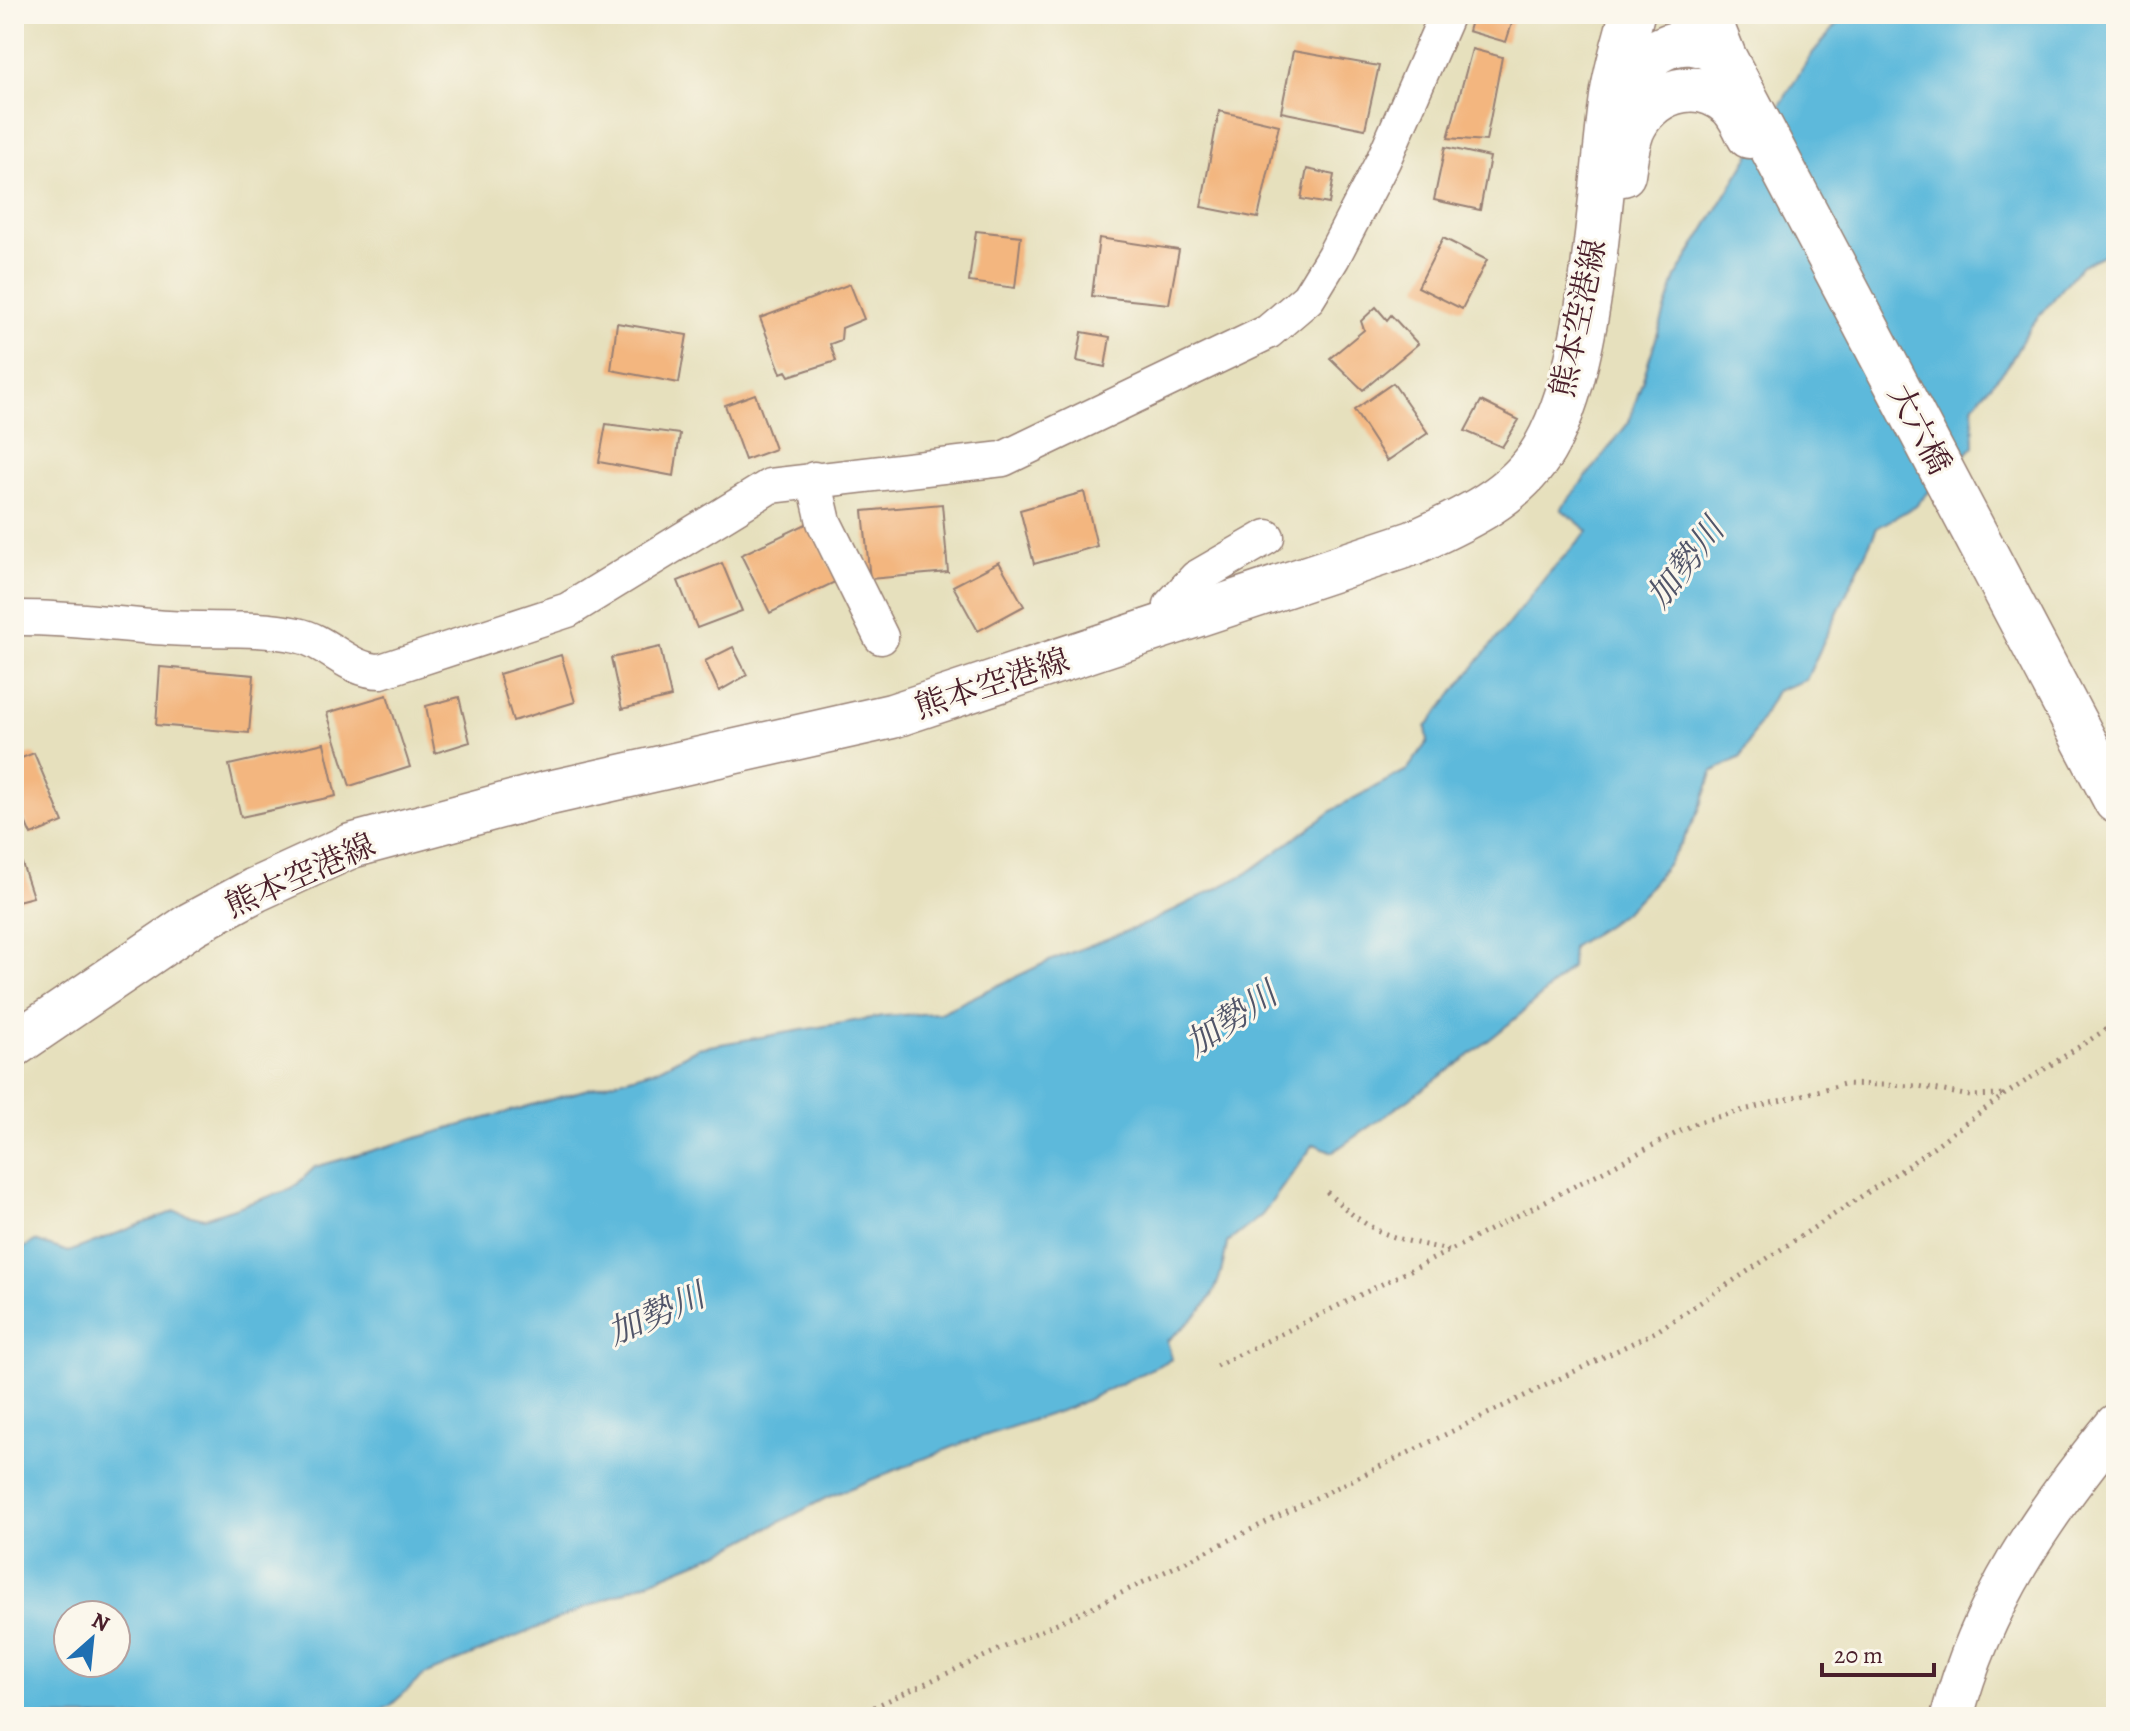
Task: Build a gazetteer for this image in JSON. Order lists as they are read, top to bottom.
{
  "streets": {
    "main road": ["熊本空港線", "大六橋"]
  },
  "water": ["加勢川"],
  "scale_bar": "20 m",
  "north": "top right"
}
